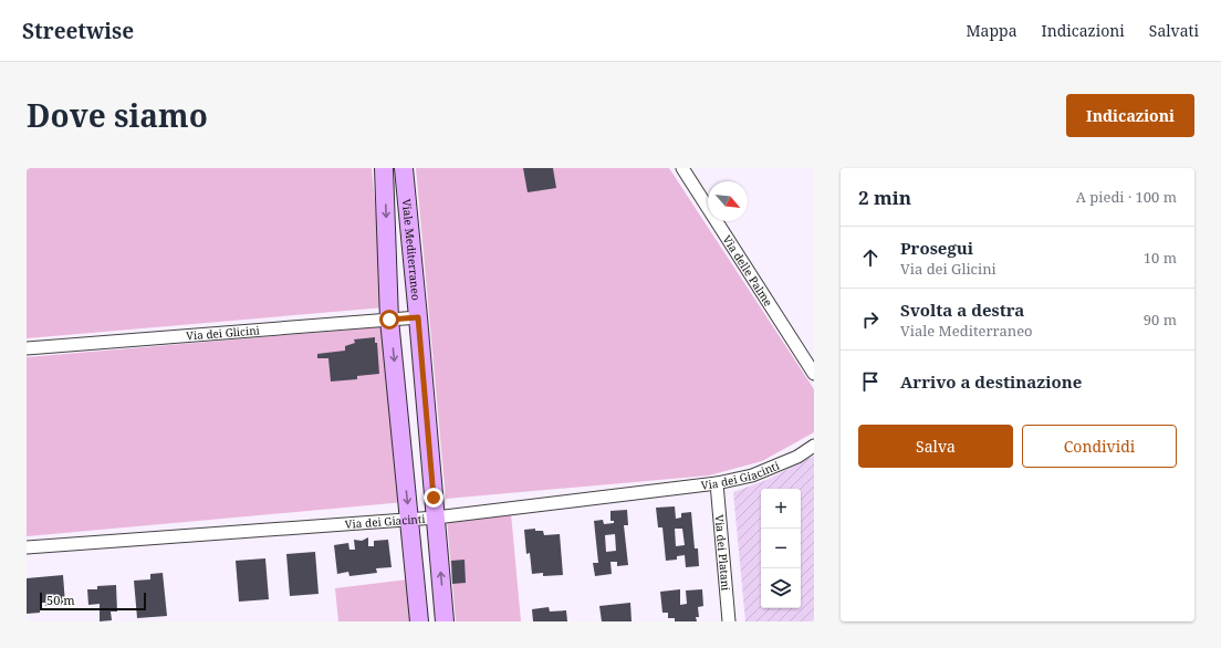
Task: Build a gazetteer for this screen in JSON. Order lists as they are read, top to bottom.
{
  "streets": {
    "street": [
      "Viale Mediterraneo",
      "Via delle Palme",
      "Via dei Glicini",
      "Via dei Giacinti",
      "Via dei Platani"
    ]
  },
  "crossings": [
    ["Viale Mediterraneo", "Via dei Glicini"],
    ["Viale Mediterraneo", "Via dei Giacinti"],
    ["Via dei Giacinti", "Via dei Platani"]
  ],
  "scale_bar": "50 m",
  "north": "bottom right",
  "page": {
    "header": "Streetwise",
    "nav": ["Mappa", "Indicazioni", "Salvati"],
    "title": "Dove siamo",
    "buttons": [
      "Indicazioni",
      ["Salva", "Condividi"]
    ],
    "heading": ["2 min", "A piedi · 100 m"],
    "list": [
      ["Prosegui", "Via dei Glicini", "10 m"],
      ["Svolta a destra", "Viale Mediterraneo", "90 m"],
      "Arrivo a destinazione"
    ],
    "map_buttons": ["+", "−"],
    "scale": "50 m"
  }
}
